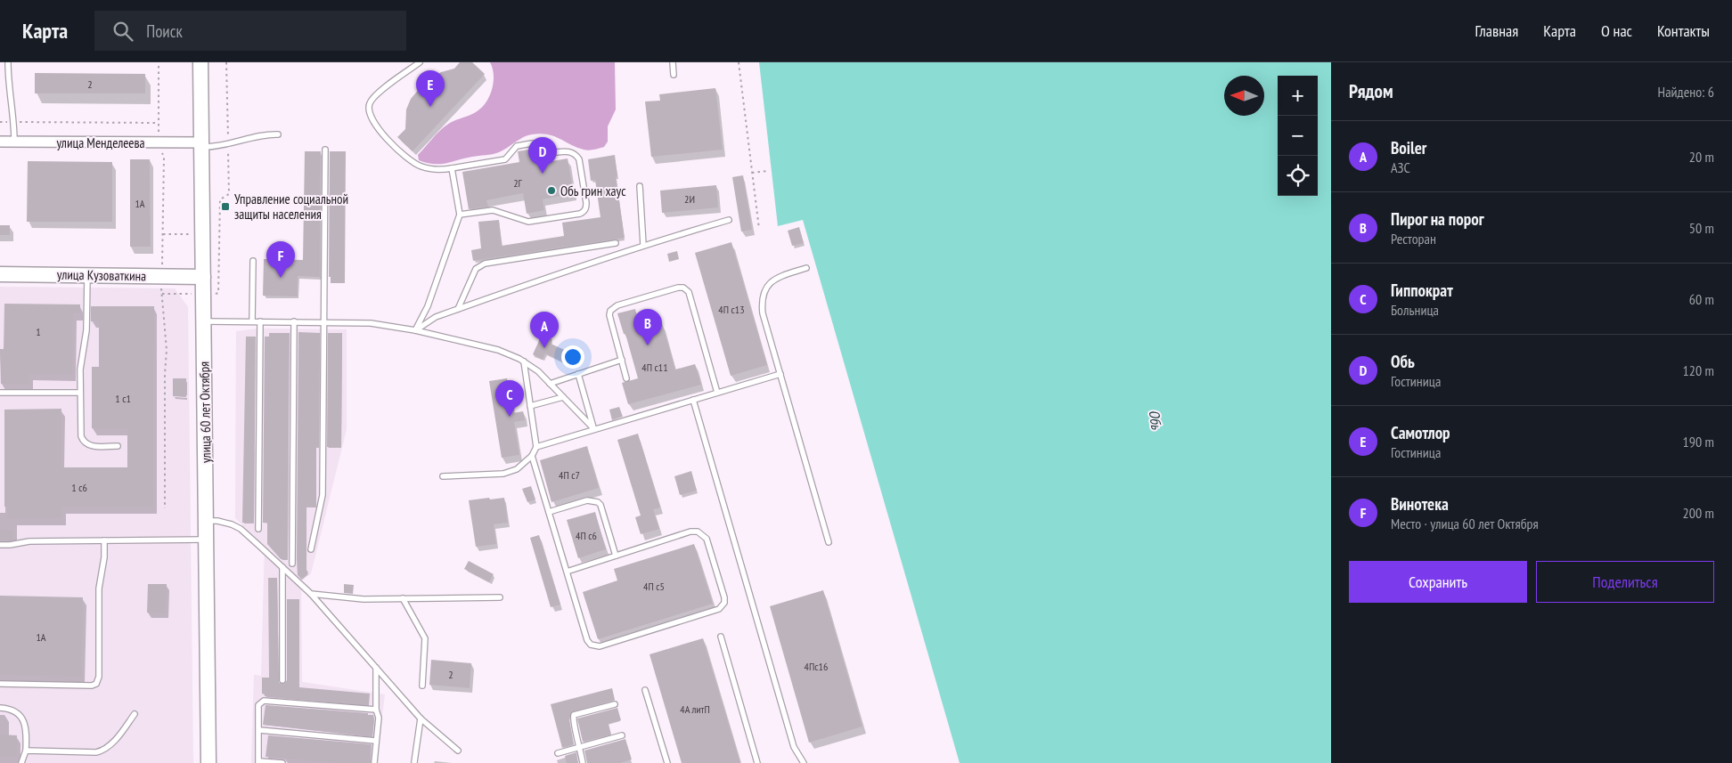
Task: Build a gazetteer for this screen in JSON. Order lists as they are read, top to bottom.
{
  "streets": {
    "main road": ["улица Кузоваткина", "улица 60 лет Октября"],
    "street": ["улица Менделеева"]
  },
  "crossings": [
    ["улица Менделеева", "улица 60 лет Октября"],
    ["улица Кузоваткина", "улица 60 лет Октября"]
  ],
  "water": ["Обь"],
  "places": {
    "other": ["Обь грин хаус"],
    "transit": ["Управление социальной защиты населения"]
  },
  "house_numbers": [
    "2",
    "2Г",
    "2И",
    "1А",
    "4П с13",
    "1",
    "4П с11",
    "1 с1",
    "4П с7",
    "1 с6",
    "4П с6",
    "4П с5",
    "1А",
    "4Пс16",
    "2",
    "4А литП"
  ],
  "north": "left",
  "page": {
    "header": "Карта",
    "search": "Поиск",
    "nav": [
      "Главная",
      "Карта",
      "О нас",
      "Контакты"
    ],
    "heading": ["Рядом", "Найдено: 6"],
    "pins": [
      "E",
      "D",
      "F",
      "B",
      "A",
      "C"
    ],
    "map_buttons": ["+", "−"],
    "list": [
      {
        "mark": "A",
        "name": "Boiler",
        "note": "АЗС",
        "value": "20 m"
      },
      {
        "mark": "B",
        "name": "Пирог на порог",
        "note": "Ресторан",
        "value": "50 m"
      },
      {
        "mark": "C",
        "name": "Гиппократ",
        "note": "Больница",
        "value": "60 m"
      },
      {
        "mark": "D",
        "name": "Обь",
        "note": "Гостиница",
        "value": "120 m"
      },
      {
        "mark": "E",
        "name": "Самотлор",
        "note": "Гостиница",
        "value": "190 m"
      },
      {
        "mark": "F",
        "name": "Винотека",
        "note": "Место · улица 60 лет Октября",
        "value": "200 m"
      }
    ],
    "buttons": ["Сохранить", "Поделиться"]
  }
}
